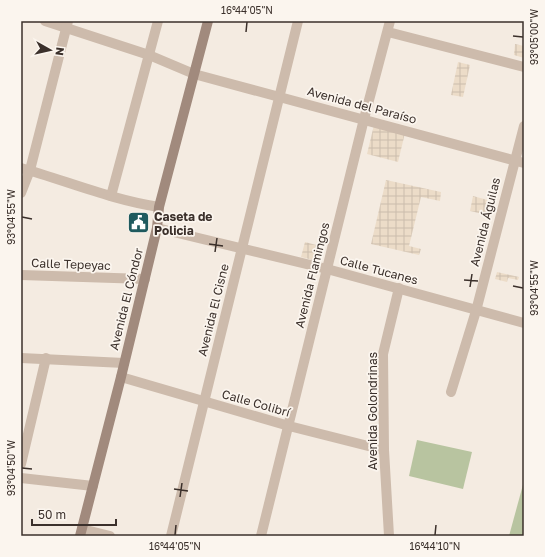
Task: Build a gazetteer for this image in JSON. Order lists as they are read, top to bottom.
{
  "streets": {
    "street": [
      "Avenida del Paraíso",
      "Avenida Águilas",
      "Calle Tepeyac",
      "Calle Tucanes",
      "Avenida Flamingos",
      "Avenida El Cóndor",
      "Avenida El Cisne",
      "Calle Colibrí",
      "Avenida Golondrinas"
    ]
  },
  "crossings": [
    ["Avenida del Paraíso", "Avenida Águilas"],
    ["Avenida del Paraíso", "Avenida Flamingos"],
    ["Avenida del Paraíso", "Avenida El Cóndor"],
    ["Avenida del Paraíso", "Avenida El Cisne"],
    ["Avenida Águilas", "Calle Tucanes"],
    ["Calle Tepeyac", "Avenida El Cóndor"],
    ["Calle Tucanes", "Avenida Flamingos"],
    ["Calle Tucanes", "Avenida El Cóndor"],
    ["Calle Tucanes", "Avenida El Cisne"],
    ["Calle Tucanes", "Avenida Golondrinas"],
    ["Avenida Flamingos", "Calle Colibrí"],
    ["Avenida El Cóndor", "Calle Colibrí"],
    ["Avenida El Cisne", "Calle Colibrí"],
    ["Calle Colibrí", "Avenida Golondrinas"]
  ],
  "places": {
    "public building": ["Caseta de Policia"]
  },
  "scale_bar": "50 m",
  "north": "right",
  "coordinates": [
    "16°44'05\"N",
    "93°05'00\"W",
    "93°04'55\"W",
    "93°04'50\"W",
    "16°44'10\"N"
  ]
}
